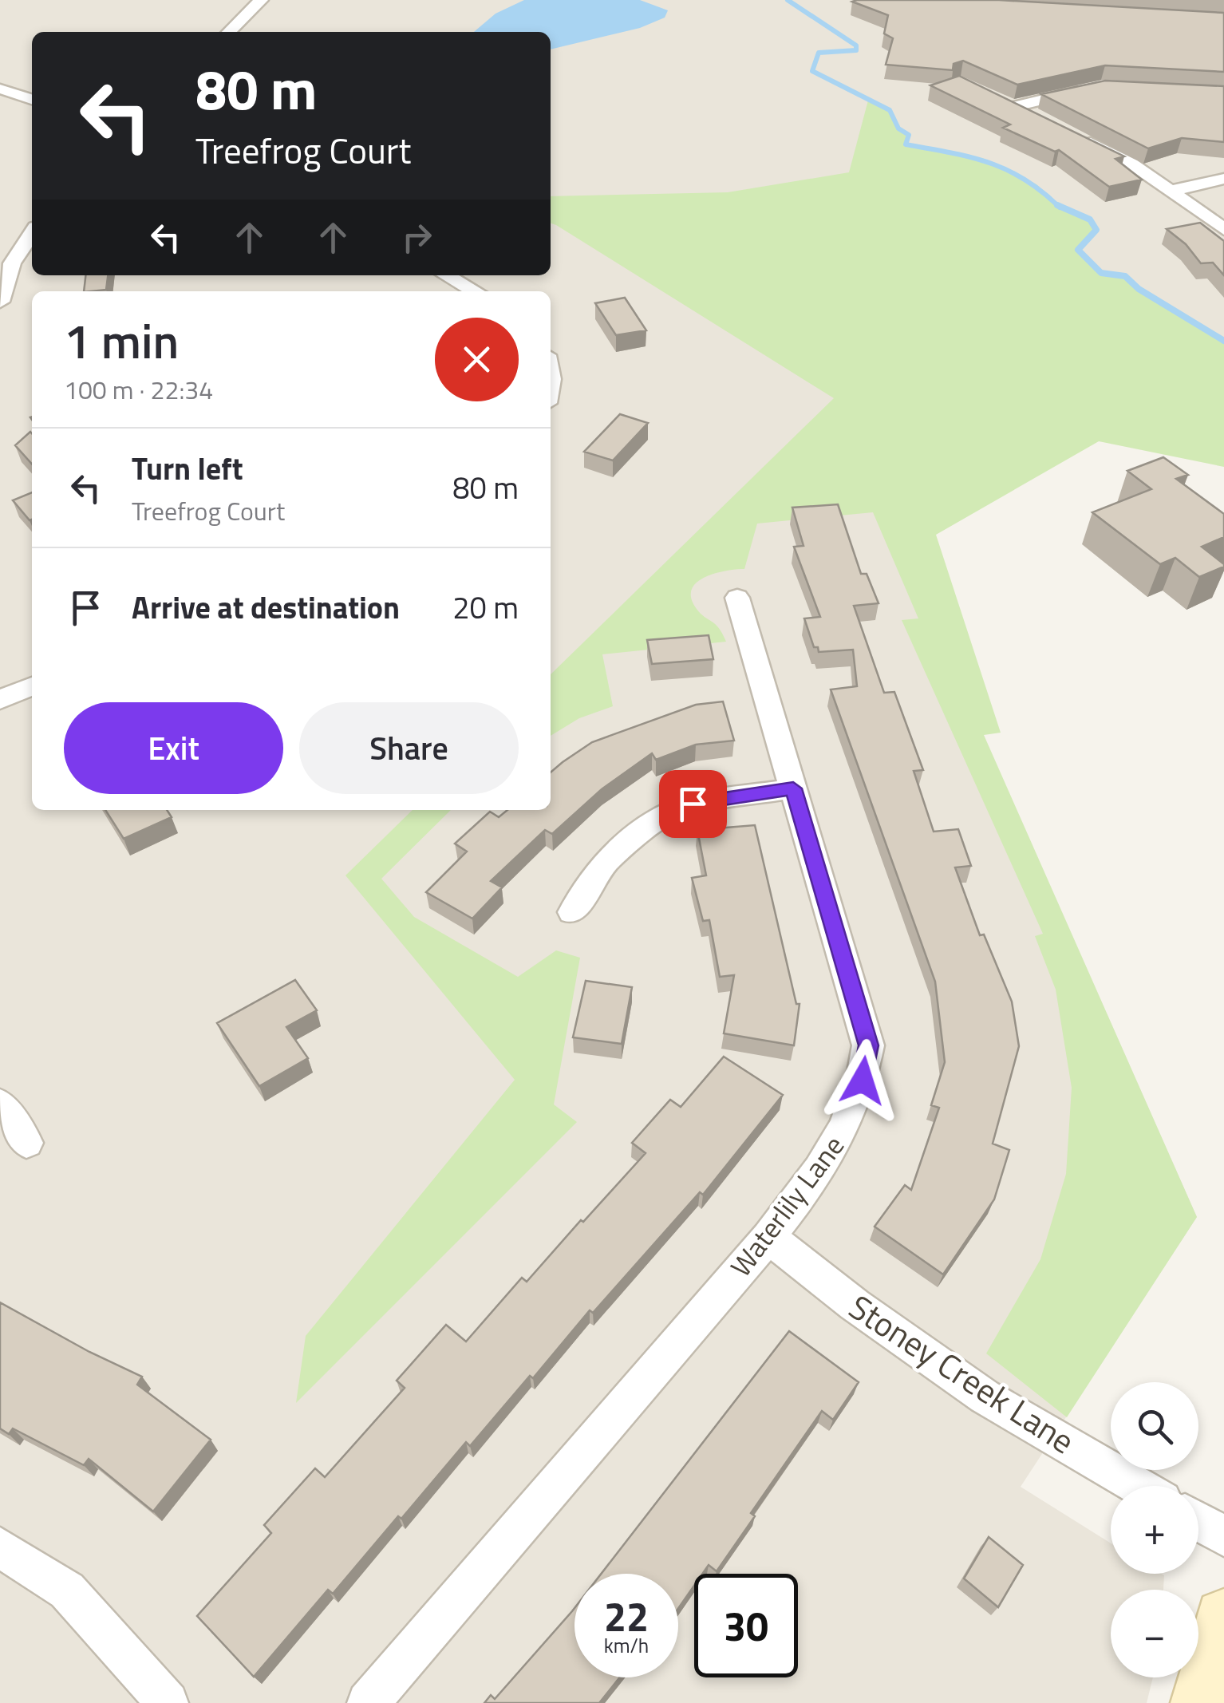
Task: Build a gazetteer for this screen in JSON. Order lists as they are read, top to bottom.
{
  "streets": {
    "street": ["Waterlily Lane", "Stoney Creek Lane"]
  },
  "crossings": [
    ["Waterlily Lane", "Stoney Creek Lane"]
  ],
  "page": {
    "turn": ["80 m", "Treefrog Court"],
    "heading": ["1 min", "100 m · 22:34"],
    "list": [
      {
        "name": "Turn left",
        "note": "Treefrog Court",
        "value": "80 m"
      },
      {
        "name": "Arrive at destination",
        "value": "20 m"
      }
    ],
    "buttons": ["Exit", "Share"],
    "map_buttons": ["+", "−"],
    "speed": "22 km/h",
    "limit": "30"
  }
}
